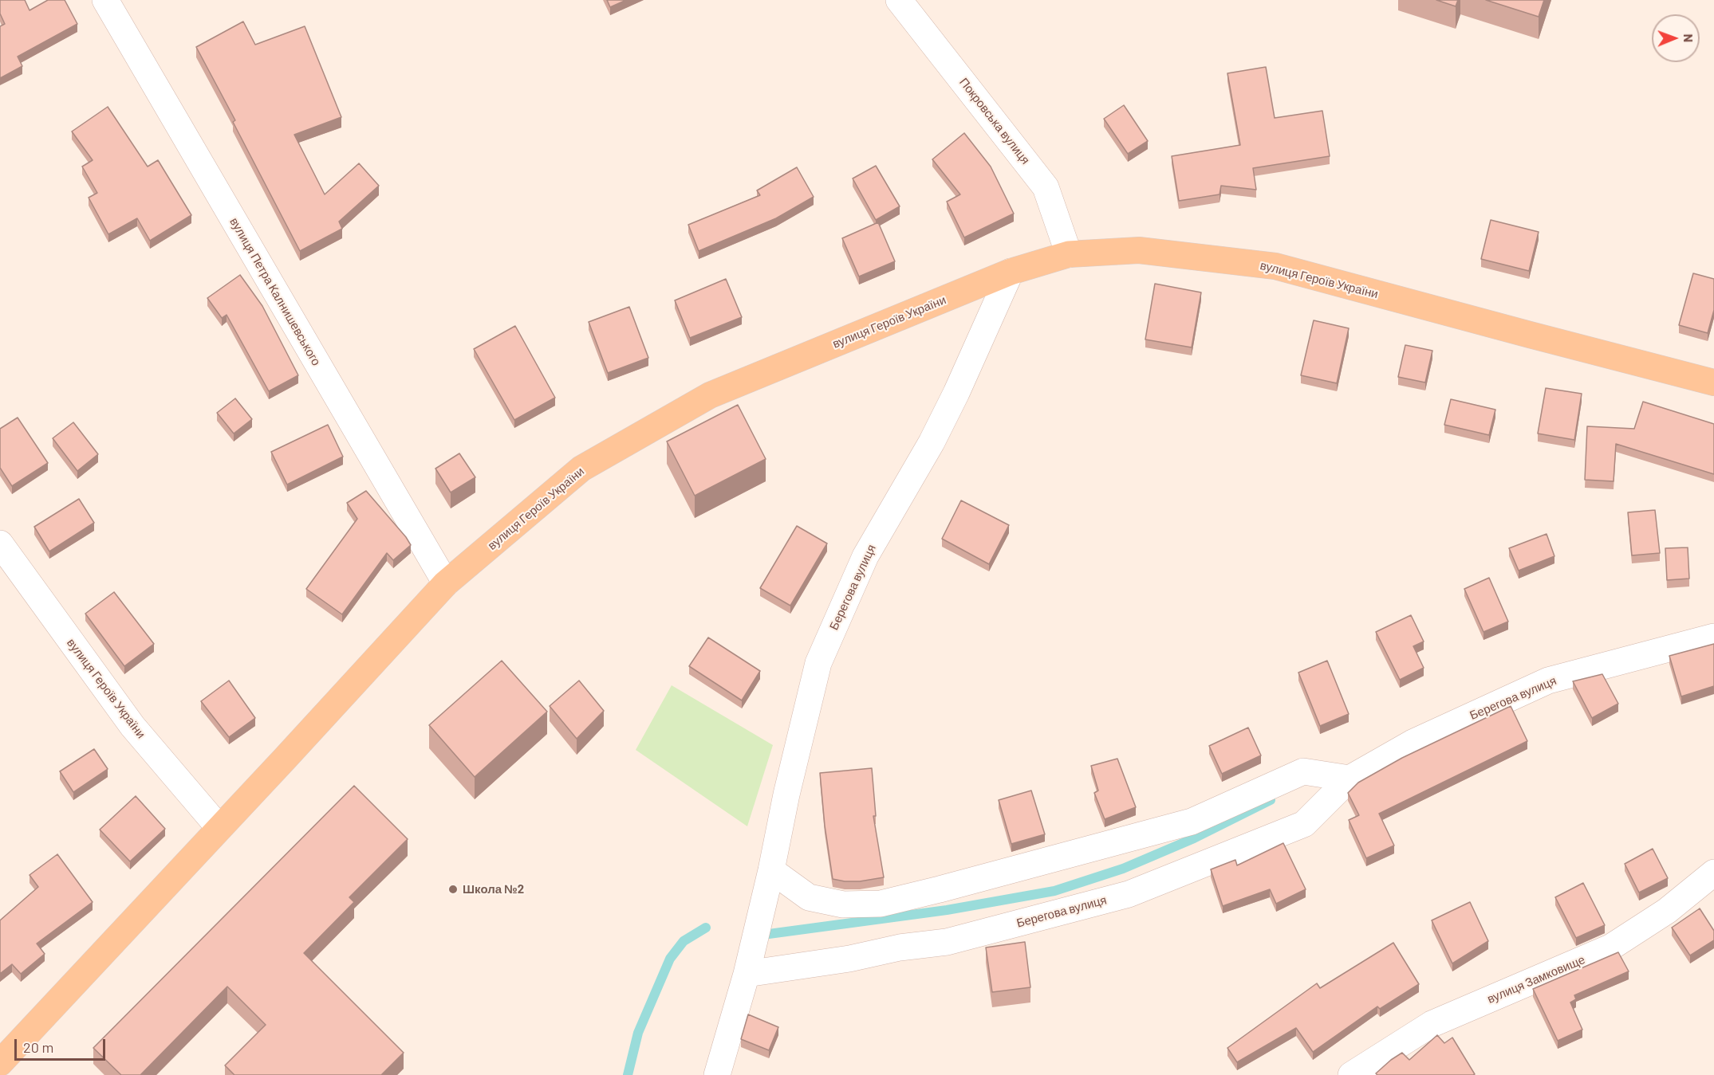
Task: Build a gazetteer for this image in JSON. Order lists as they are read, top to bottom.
{
  "streets": {
    "main road": ["вулиця Героїв України"],
    "street": [
      "Покровська вулиця",
      "вулиця Петра Калнишевського",
      "Берегова вулиця",
      "вулиця Замковище"
    ]
  },
  "crossings": [
    ["Покровська вулиця", "вулиця Героїв України"],
    ["вулиця Героїв України", "вулиця Петра Калнишевського"],
    ["вулиця Героїв України", "Берегова вулиця"]
  ],
  "places": ["Школа №2"],
  "scale_bar": "20 m",
  "north": "right"
}
